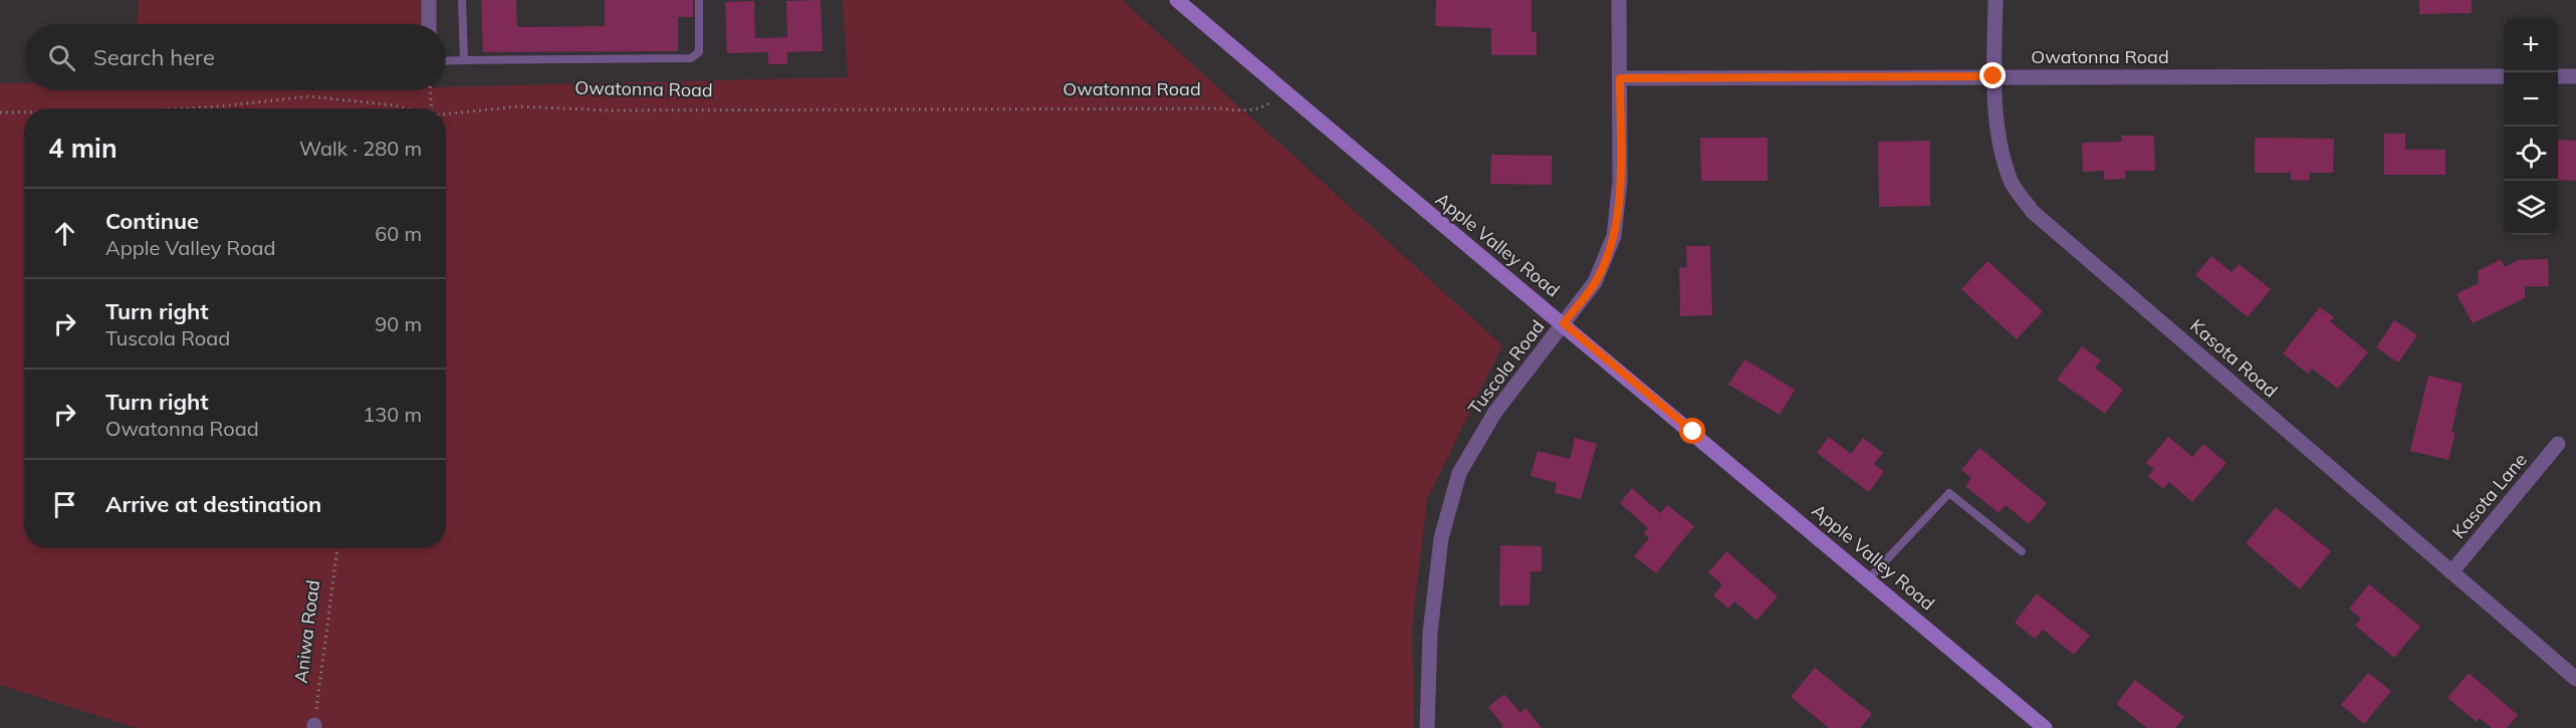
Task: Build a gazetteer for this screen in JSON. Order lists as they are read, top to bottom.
{
  "streets": {
    "main road": ["Apple Valley Road"],
    "street": [
      "Owatonna Road",
      "Kasota Road",
      "Tuscola Road",
      "Kasota Lane"
    ],
    "path": ["Aniwa Road"]
  },
  "crossings": [
    ["Owatonna Road", "Apple Valley Road"],
    ["Owatonna Road", "Kasota Road"],
    ["Owatonna Road", "Tuscola Road"],
    ["Apple Valley Road", "Tuscola Road"],
    ["Kasota Road", "Kasota Lane"]
  ],
  "page": {
    "map_buttons": ["+", "−"],
    "search": "Search here",
    "heading": ["4 min", "Walk · 280 m"],
    "list": [
      ["Continue", "Apple Valley Road", "60 m"],
      ["Turn right", "Tuscola Road", "90 m"],
      ["Turn right", "Owatonna Road", "130 m"],
      "Arrive at destination"
    ]
  }
}
